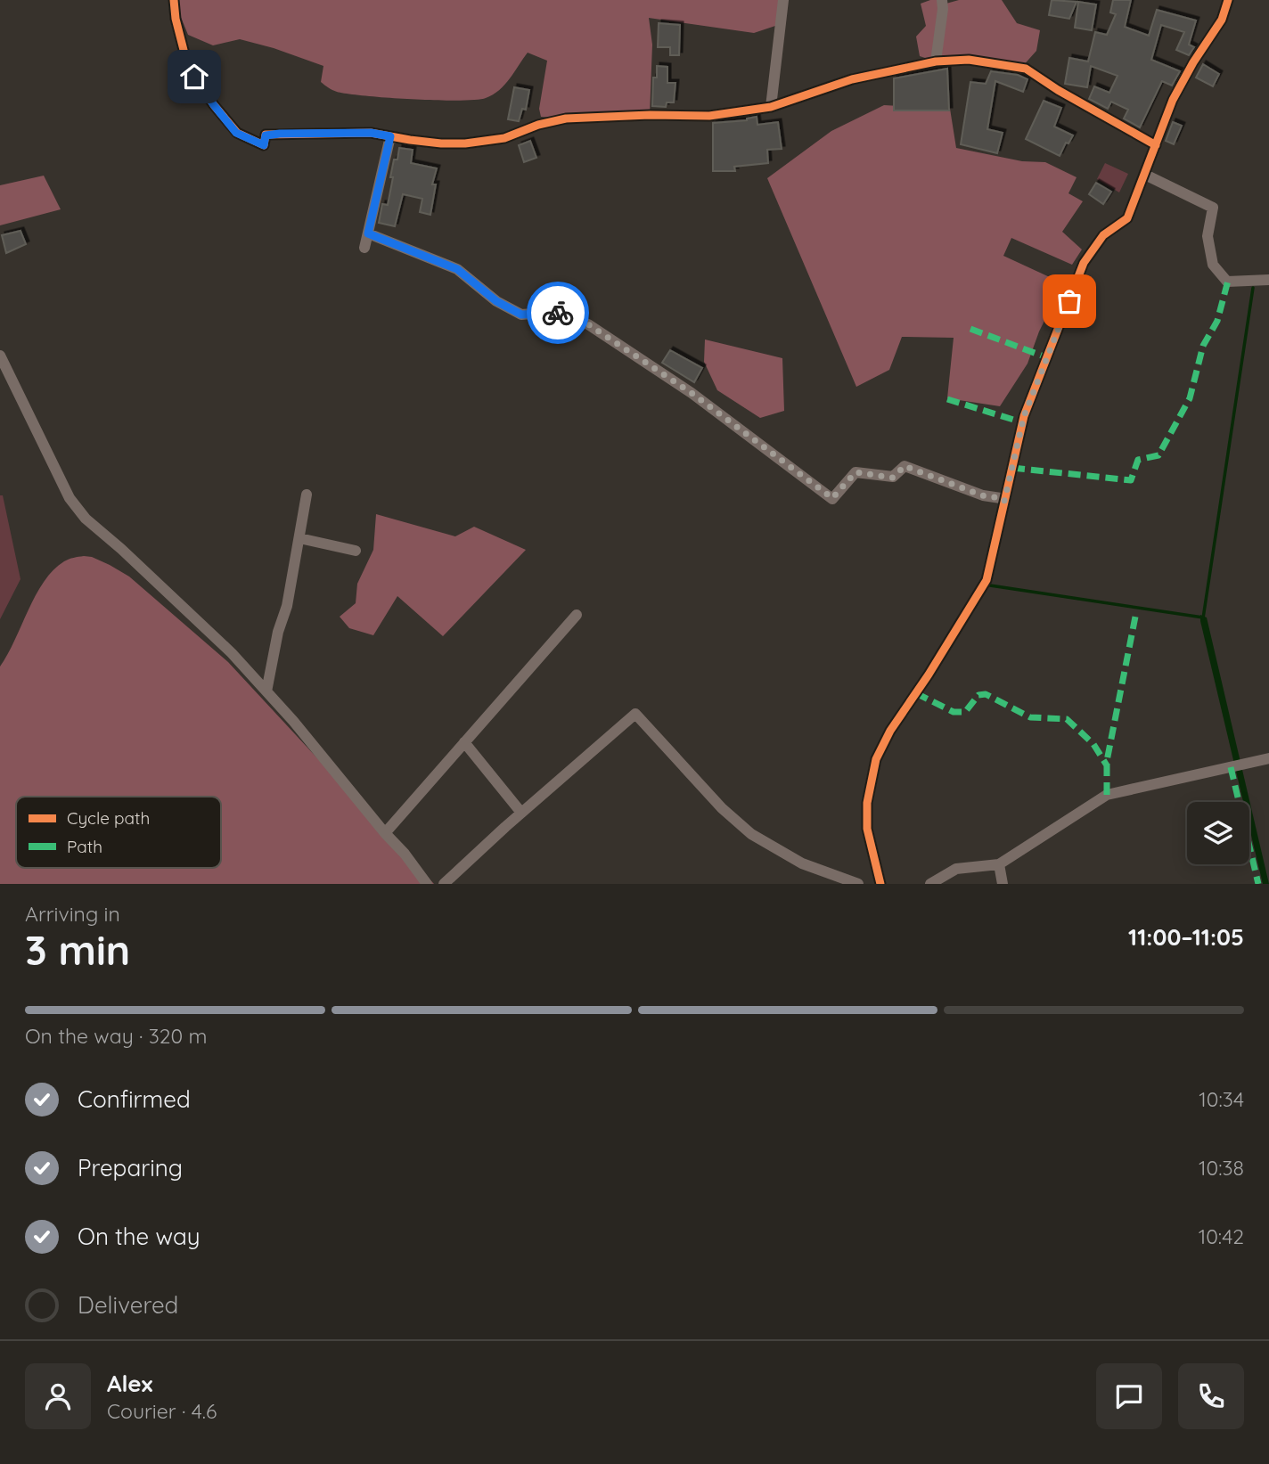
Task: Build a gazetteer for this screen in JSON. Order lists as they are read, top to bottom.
{
  "legend": ["Cycle path", "Path"],
  "page": {
    "heading": ["3 min", "Arriving in", "11:00–11:05"],
    "panel": ["Alex", "Courier · 4.6"],
    "bar": "On the way · 320 m",
    "list": [
      ["Confirmed", "10:34"],
      ["Preparing", "10:38"],
      ["On the way", "10:42"],
      "Delivered"
    ]
  }
}
